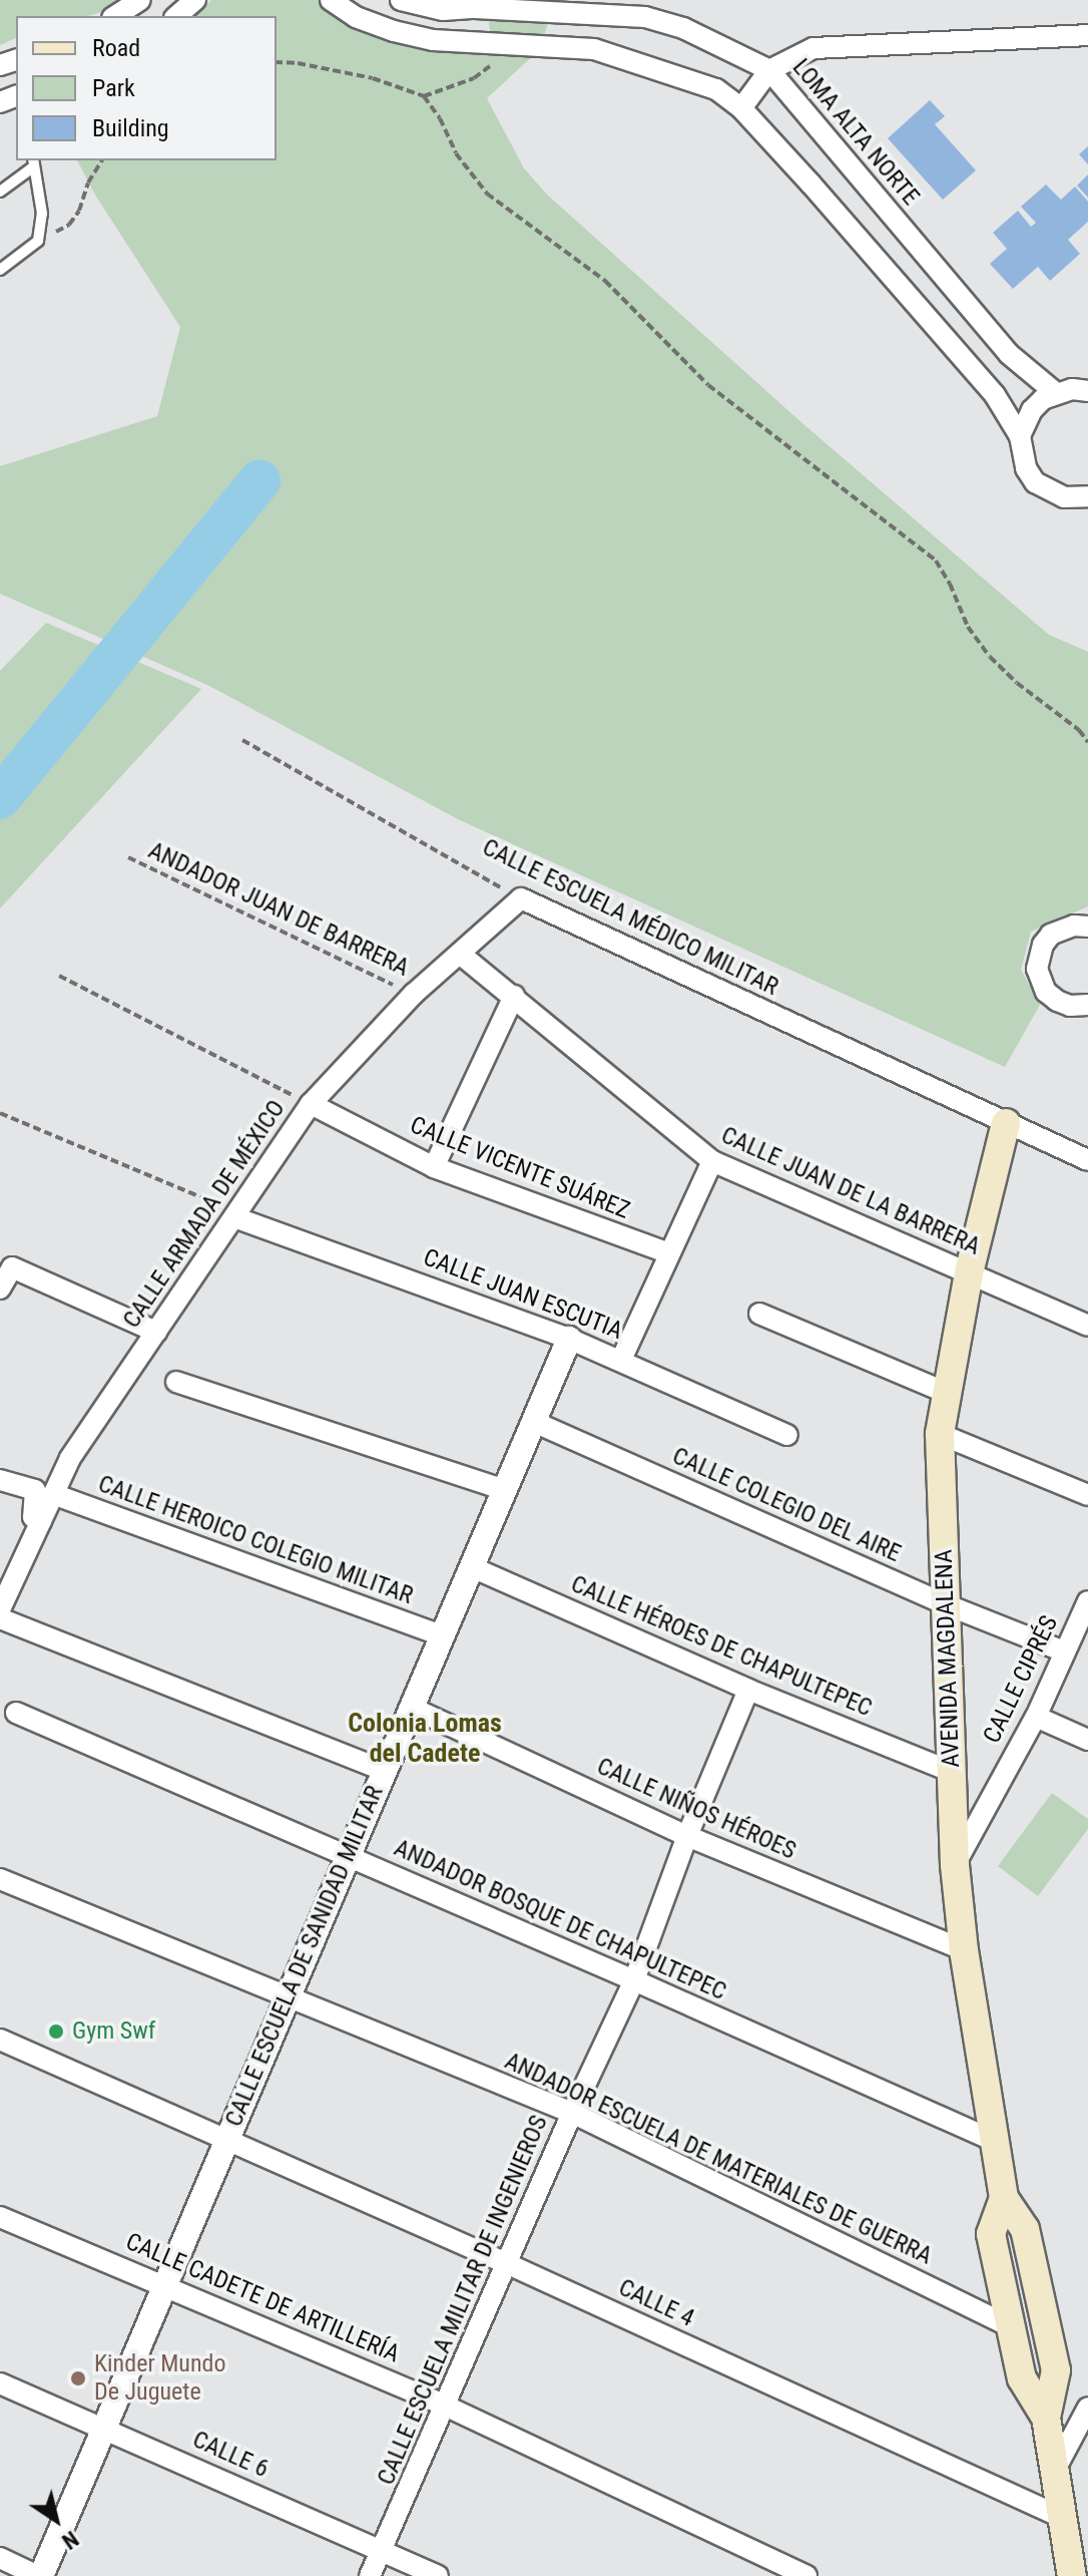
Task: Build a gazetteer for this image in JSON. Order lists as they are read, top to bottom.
{
  "streets": {
    "main road": ["AVENIDA MAGDALENA"],
    "street": [
      "LOMA ALTA NORTE",
      "CALLE ESCUELA MÉDICO MILITAR",
      "CALLE VICENTE SUÁREZ",
      "CALLE JUAN DE LA BARRERA",
      "CALLE ARMADA DE MÉXICO",
      "CALLE JUAN ESCUTIA",
      "CALLE COLEGIO DEL AIRE",
      "CALLE HEROICO COLEGIO MILITAR",
      "CALLE HÉROES DE CHAPULTEPEC",
      "CALLE CIPRÉS",
      "CALLE NIÑOS HÉROES",
      "ANDADOR BOSQUE DE CHAPULTEPEC",
      "CALLE ESCUELA DE SANIDAD MILITAR",
      "ANDADOR ESCUELA DE MATERIALES DE GUERRA",
      "CALLE CADETE DE ARTILLERÍA",
      "CALLE ESCUELA MILITAR DE INGENIEROS",
      "CALLE 4",
      "CALLE 6"
    ],
    "path": ["ANDADOR JUAN DE BARRERA"]
  },
  "crossings": [
    ["ANDADOR JUAN DE BARRERA", "CALLE ARMADA DE MÉXICO"],
    ["CALLE ESCUELA MÉDICO MILITAR", "CALLE ARMADA DE MÉXICO"],
    ["CALLE ESCUELA MÉDICO MILITAR", "AVENIDA MAGDALENA"],
    ["CALLE VICENTE SUÁREZ", "CALLE ARMADA DE MÉXICO"],
    ["CALLE JUAN DE LA BARRERA", "CALLE ARMADA DE MÉXICO"],
    ["CALLE JUAN DE LA BARRERA", "AVENIDA MAGDALENA"],
    ["CALLE ARMADA DE MÉXICO", "CALLE JUAN ESCUTIA"],
    ["CALLE ARMADA DE MÉXICO", "CALLE HEROICO COLEGIO MILITAR"],
    ["CALLE JUAN ESCUTIA", "CALLE ESCUELA DE SANIDAD MILITAR"],
    ["CALLE COLEGIO DEL AIRE", "AVENIDA MAGDALENA"],
    ["CALLE COLEGIO DEL AIRE", "CALLE CIPRÉS"],
    ["CALLE COLEGIO DEL AIRE", "CALLE ESCUELA DE SANIDAD MILITAR"],
    ["CALLE HEROICO COLEGIO MILITAR", "CALLE ESCUELA DE SANIDAD MILITAR"],
    ["CALLE HÉROES DE CHAPULTEPEC", "AVENIDA MAGDALENA"],
    ["CALLE HÉROES DE CHAPULTEPEC", "CALLE ESCUELA DE SANIDAD MILITAR"],
    ["CALLE HÉROES DE CHAPULTEPEC", "CALLE ESCUELA MILITAR DE INGENIEROS"],
    ["AVENIDA MAGDALENA", "CALLE CIPRÉS"],
    ["AVENIDA MAGDALENA", "CALLE NIÑOS HÉROES"],
    ["AVENIDA MAGDALENA", "ANDADOR BOSQUE DE CHAPULTEPEC"],
    ["AVENIDA MAGDALENA", "ANDADOR ESCUELA DE MATERIALES DE GUERRA"],
    ["AVENIDA MAGDALENA", "CALLE 4"],
    ["CALLE NIÑOS HÉROES", "CALLE ESCUELA DE SANIDAD MILITAR"],
    ["CALLE NIÑOS HÉROES", "CALLE ESCUELA MILITAR DE INGENIEROS"],
    ["ANDADOR BOSQUE DE CHAPULTEPEC", "CALLE ESCUELA DE SANIDAD MILITAR"],
    ["ANDADOR BOSQUE DE CHAPULTEPEC", "CALLE ESCUELA MILITAR DE INGENIEROS"],
    ["CALLE ESCUELA DE SANIDAD MILITAR", "ANDADOR ESCUELA DE MATERIALES DE GUERRA"],
    ["CALLE ESCUELA DE SANIDAD MILITAR", "CALLE CADETE DE ARTILLERÍA"],
    ["CALLE ESCUELA DE SANIDAD MILITAR", "CALLE 4"],
    ["CALLE ESCUELA DE SANIDAD MILITAR", "CALLE 6"],
    ["ANDADOR ESCUELA DE MATERIALES DE GUERRA", "CALLE ESCUELA MILITAR DE INGENIEROS"],
    ["CALLE CADETE DE ARTILLERÍA", "CALLE ESCUELA MILITAR DE INGENIEROS"],
    ["CALLE ESCUELA MILITAR DE INGENIEROS", "CALLE 4"],
    ["CALLE ESCUELA MILITAR DE INGENIEROS", "CALLE 6"]
  ],
  "districts": ["Colonia Lomas del Cadete"],
  "places": ["Gym Swf", "Kinder Mundo De Juguete"],
  "legend": ["Road", "Park", "Building"],
  "north": "bottom right"
}
